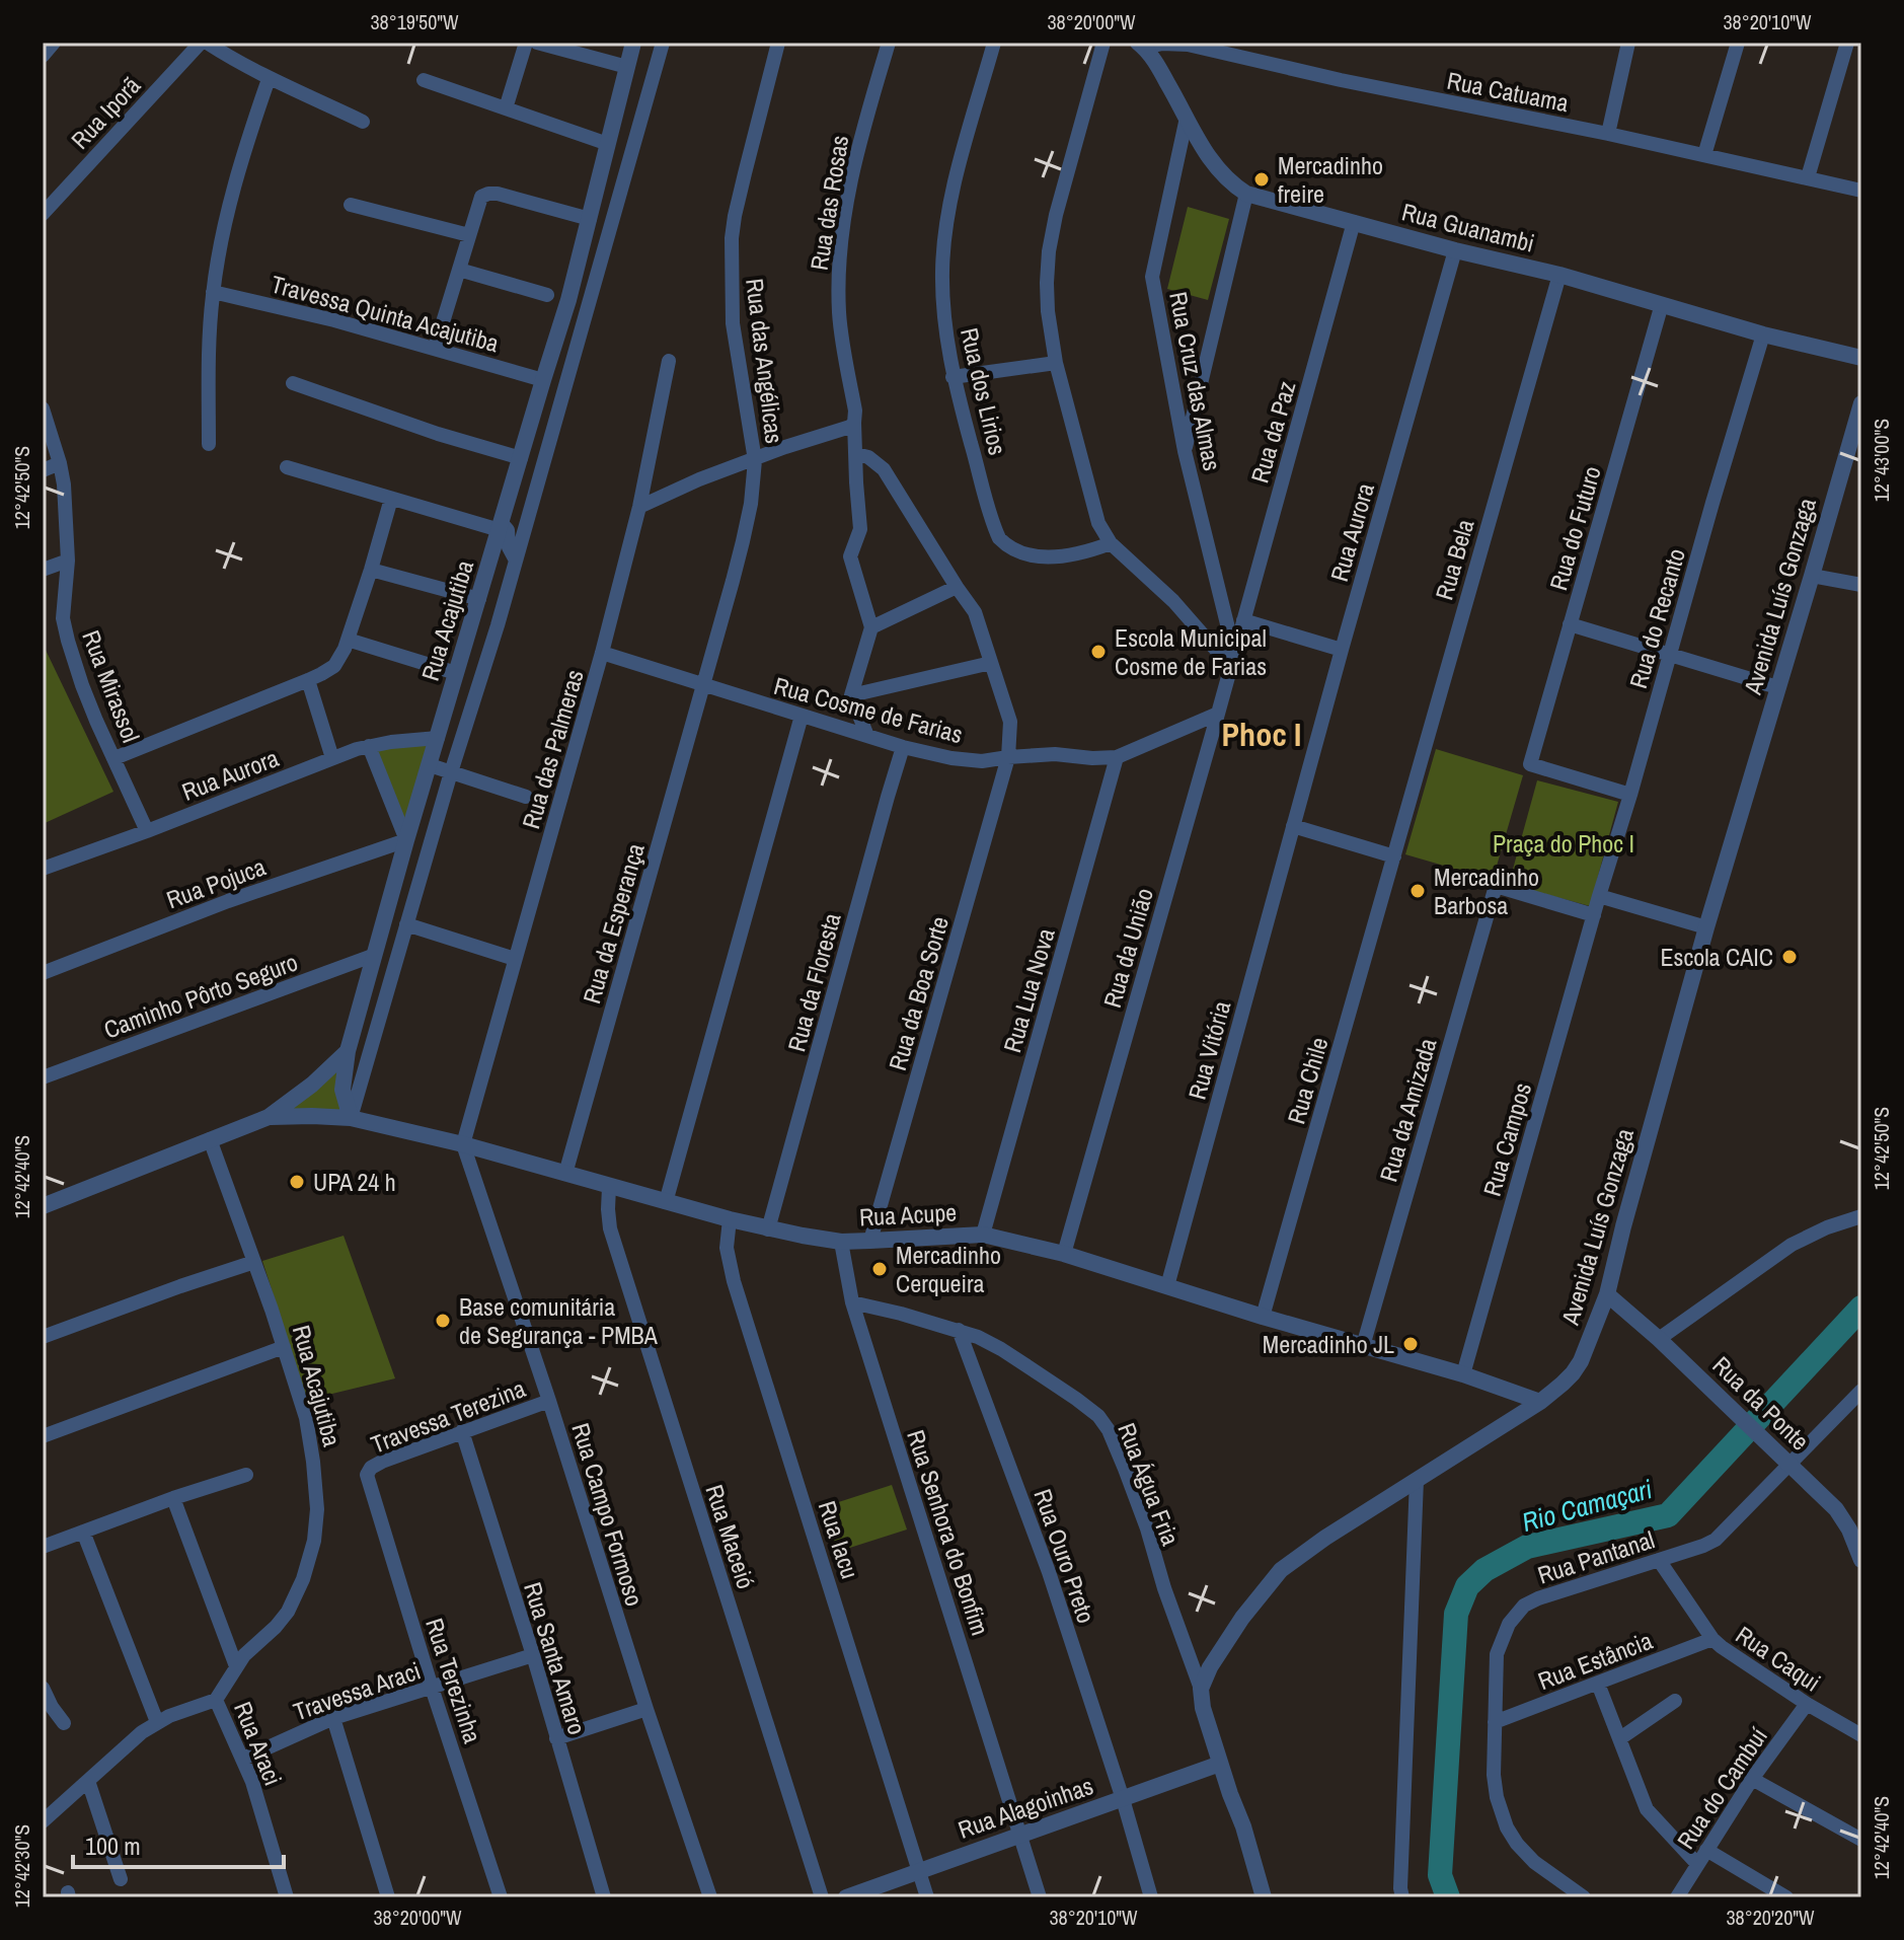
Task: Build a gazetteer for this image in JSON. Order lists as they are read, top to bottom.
{
  "streets": {
    "street": [
      "Rua Catuama",
      "Rua Iporã",
      "Rua das Rosas",
      "Rua Guanambi",
      "Travessa Quinta Acajutiba",
      "Rua das Angélicas",
      "Rua Cruz das Almas",
      "Rua dos Lirios",
      "Rua da Paz",
      "Rua do Futuro",
      "Rua Aurora",
      "Rua Bela",
      "Avenida Luís Gonzaga",
      "Rua do Recanto",
      "Rua Acajutiba",
      "Rua Mirassol",
      "Rua Cosme de Farias",
      "Rua das Palmeras",
      "Rua Pojuca",
      "Rua da Esperança",
      "Rua da União",
      "Rua da Floresta",
      "Rua Lua Nova",
      "Rua da Boa Sorte",
      "Caminho Pôrto Seguro",
      "Rua Vitória",
      "Rua Chile",
      "Rua da Amizada",
      "Rua Campos",
      "Rua Acupe",
      "Rua da Ponte",
      "Travessa Terezina",
      "Rua Água Fria",
      "Rua Campo Formoso",
      "Rua Senhora do Bonfim",
      "Rua Maceió",
      "Rua Iacu",
      "Rua Ouro Preto",
      "Rua Pantanal",
      "Rua Santa Amaro",
      "Rua Caqui",
      "Rua Estância",
      "Rua Terezinha",
      "Travessa Araci",
      "Rua Araci",
      "Rua do Cambuí",
      "Rua Alagoinhas"
    ]
  },
  "crossings": [
    ["Rua Catuama", "Rua Guanambi"],
    ["Rua das Rosas", "Rua da Boa Sorte"],
    ["Rua Guanambi", "Rua Cruz das Almas"],
    ["Rua Guanambi", "Rua da Paz"],
    ["Rua Guanambi", "Rua do Futuro"],
    ["Rua Guanambi", "Rua Aurora"],
    ["Rua Guanambi", "Rua Bela"],
    ["Rua Guanambi", "Rua do Recanto"],
    ["Travessa Quinta Acajutiba", "Rua Acajutiba"],
    ["Rua das Angélicas", "Rua Cosme de Farias"],
    ["Rua das Angélicas", "Rua da Esperança"],
    ["Rua Cruz das Almas", "Rua da Paz"],
    ["Rua Cruz das Almas", "Rua da União"],
    ["Rua da Paz", "Rua da União"],
    ["Rua do Futuro", "Rua do Recanto"],
    ["Rua Aurora", "Rua Acajutiba"],
    ["Rua Aurora", "Rua Mirassol"],
    ["Rua Aurora", "Rua Vitória"],
    ["Rua Bela", "Rua Chile"],
    ["Avenida Luís Gonzaga", "Rua Acupe"],
    ["Avenida Luís Gonzaga", "Rua da Ponte"],
    ["Avenida Luís Gonzaga", "Rua Água Fria"],
    ["Rua do Recanto", "Rua da Amizada"],
    ["Rua do Recanto", "Rua Campos"],
    ["Rua Acajutiba", "Rua Pojuca"],
    ["Rua Acajutiba", "Caminho Pôrto Seguro"],
    ["Rua Acajutiba", "Rua Acupe"],
    ["Rua Acajutiba", "Rua Araci"],
    ["Rua Cosme de Farias", "Rua das Palmeras"],
    ["Rua Cosme de Farias", "Rua da Esperança"],
    ["Rua Cosme de Farias", "Rua da União"],
    ["Rua Cosme de Farias", "Rua da Floresta"],
    ["Rua Cosme de Farias", "Rua Lua Nova"],
    ["Rua Cosme de Farias", "Rua da Boa Sorte"],
    ["Rua das Palmeras", "Rua Acupe"],
    ["Rua das Palmeras", "Rua Campo Formoso"],
    ["Rua da Esperança", "Rua Acupe"],
    ["Rua da União", "Rua Acupe"],
    ["Rua da Floresta", "Rua Acupe"],
    ["Rua Lua Nova", "Rua Acupe"],
    ["Rua da Boa Sorte", "Rua Acupe"],
    ["Rua Vitória", "Rua Acupe"],
    ["Rua Chile", "Rua Acupe"],
    ["Rua da Amizada", "Rua Campos"],
    ["Rua da Amizada", "Rua Acupe"],
    ["Rua Campos", "Rua Acupe"],
    ["Rua Acupe", "Rua Campo Formoso"],
    ["Rua Acupe", "Rua Senhora do Bonfim"],
    ["Rua Acupe", "Rua Maceió"],
    ["Rua Acupe", "Rua Iacu"],
    ["Rua da Ponte", "Rua Pantanal"],
    ["Travessa Terezina", "Rua Campo Formoso"],
    ["Travessa Terezina", "Rua Santa Amaro"],
    ["Travessa Terezina", "Rua Terezinha"],
    ["Rua Água Fria", "Rua Senhora do Bonfim"],
    ["Rua Água Fria", "Rua Ouro Preto"],
    ["Rua Senhora do Bonfim", "Rua Alagoinhas"],
    ["Rua Iacu", "Rua Alagoinhas"],
    ["Rua Ouro Preto", "Rua Alagoinhas"],
    ["Rua Pantanal", "Rua Caqui"],
    ["Rua Pantanal", "Rua Estância"],
    ["Rua Santa Amaro", "Travessa Araci"],
    ["Rua Caqui", "Rua Estância"],
    ["Rua Caqui", "Rua do Cambuí"],
    ["Rua Terezinha", "Travessa Araci"],
    ["Travessa Araci", "Rua Araci"]
  ],
  "districts": ["Phoc I"],
  "water": ["Rio Camaçari"],
  "parks": ["Praça do Phoc I"],
  "places": [
    "Mercadinho freire",
    "Escola Municipal Cosme de Farias",
    "Mercadinho Barbosa",
    "Escola CAIC",
    "UPA 24 h",
    "Mercadinho Cerqueira",
    "Base comunitária de Segurança - PMBA",
    "Mercadinho JL"
  ],
  "scale_bar": "100 m",
  "coordinates": [
    "38°19'50\"W",
    "38°20'00\"W",
    "38°20'10\"W",
    "12°43'00\"S",
    "12°42'50\"S",
    "12°42'40\"S",
    "12°42'30\"S",
    "38°20'20\"W"
  ]
}
